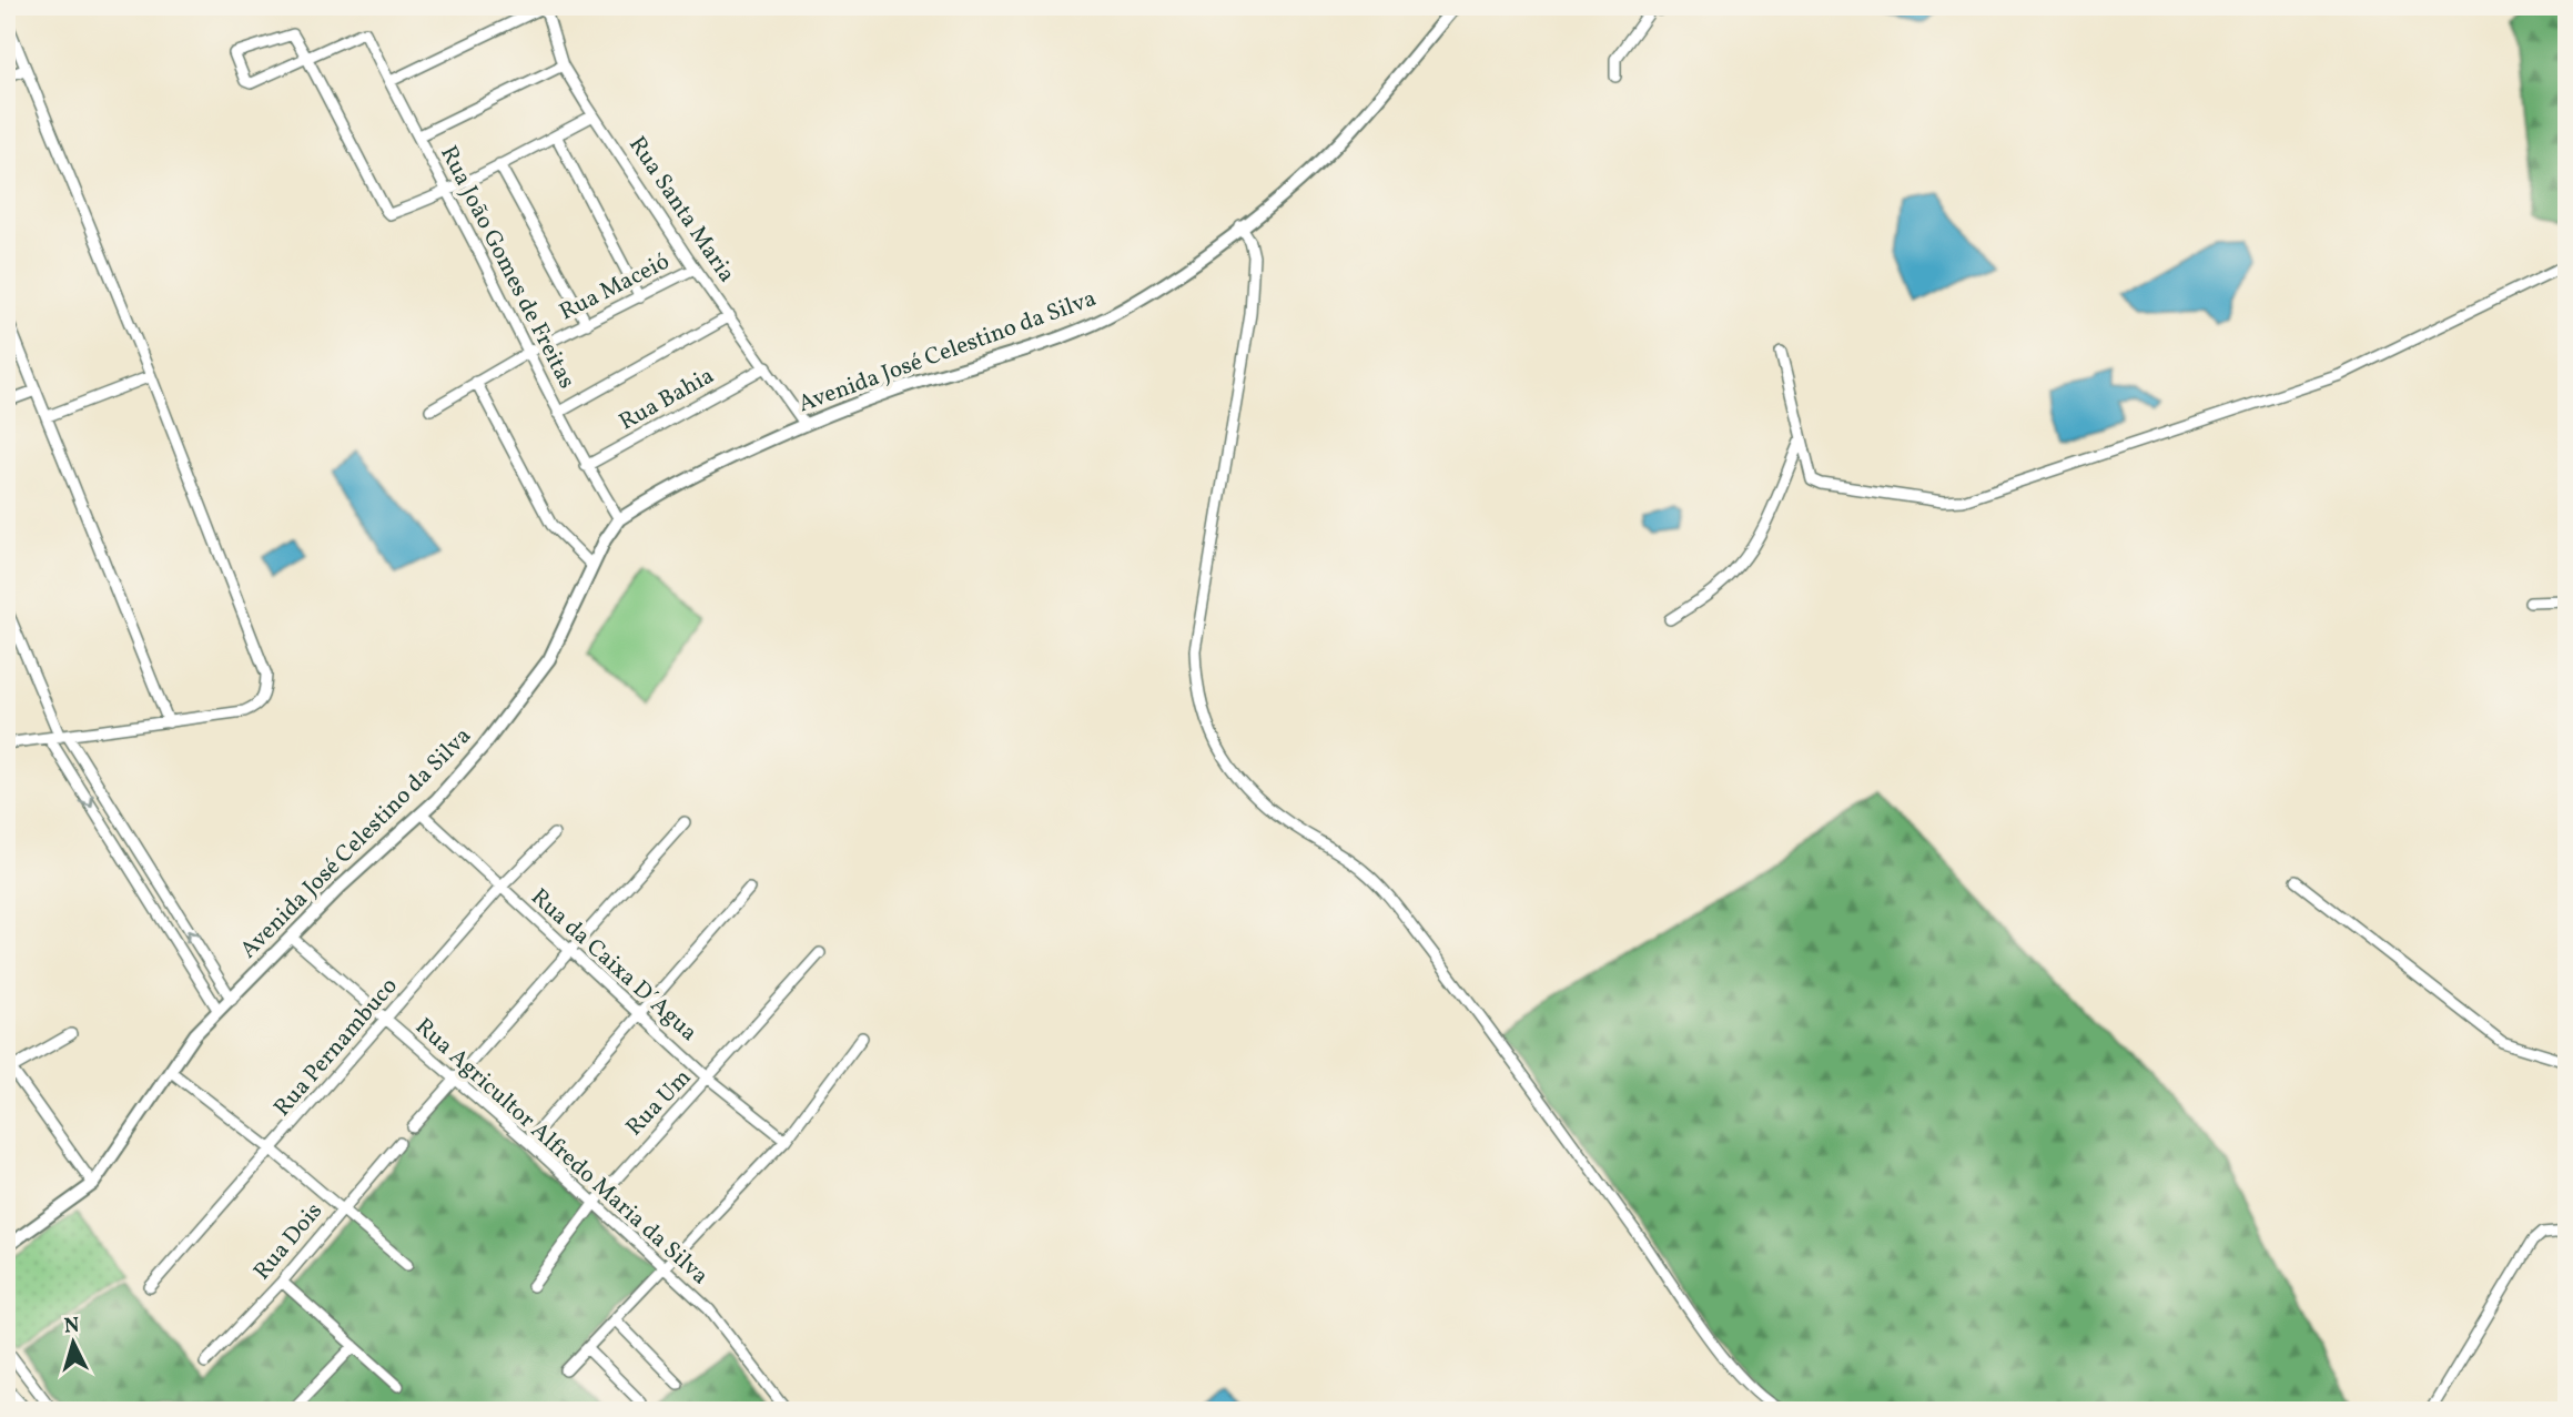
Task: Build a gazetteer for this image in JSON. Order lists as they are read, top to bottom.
{
  "streets": {
    "street": [
      "Rua Santa Maria",
      "Rua João Gomes de Freitas",
      "Rua Maceió",
      "Avenida José Celestino da Silva",
      "Rua Bahia",
      "Rua da Caixa D´Agua",
      "Rua Pernambuco",
      "Rua Um",
      "Rua Agricultor Alfredo Maria da Silva",
      "Rua Dois"
    ]
  },
  "crossings": [
    ["Rua Santa Maria", "Rua Maceió"],
    ["Rua Santa Maria", "Avenida José Celestino da Silva"],
    ["Rua Santa Maria", "Rua Bahia"],
    ["Rua João Gomes de Freitas", "Rua Maceió"],
    ["Rua João Gomes de Freitas", "Avenida José Celestino da Silva"],
    ["Rua João Gomes de Freitas", "Rua Bahia"],
    ["Avenida José Celestino da Silva", "Rua da Caixa D´Agua"],
    ["Avenida José Celestino da Silva", "Rua Agricultor Alfredo Maria da Silva"],
    ["Rua da Caixa D´Agua", "Rua Pernambuco"],
    ["Rua da Caixa D´Agua", "Rua Um"],
    ["Rua Pernambuco", "Rua Agricultor Alfredo Maria da Silva"],
    ["Rua Um", "Rua Agricultor Alfredo Maria da Silva"]
  ],
  "north": "top"
}
